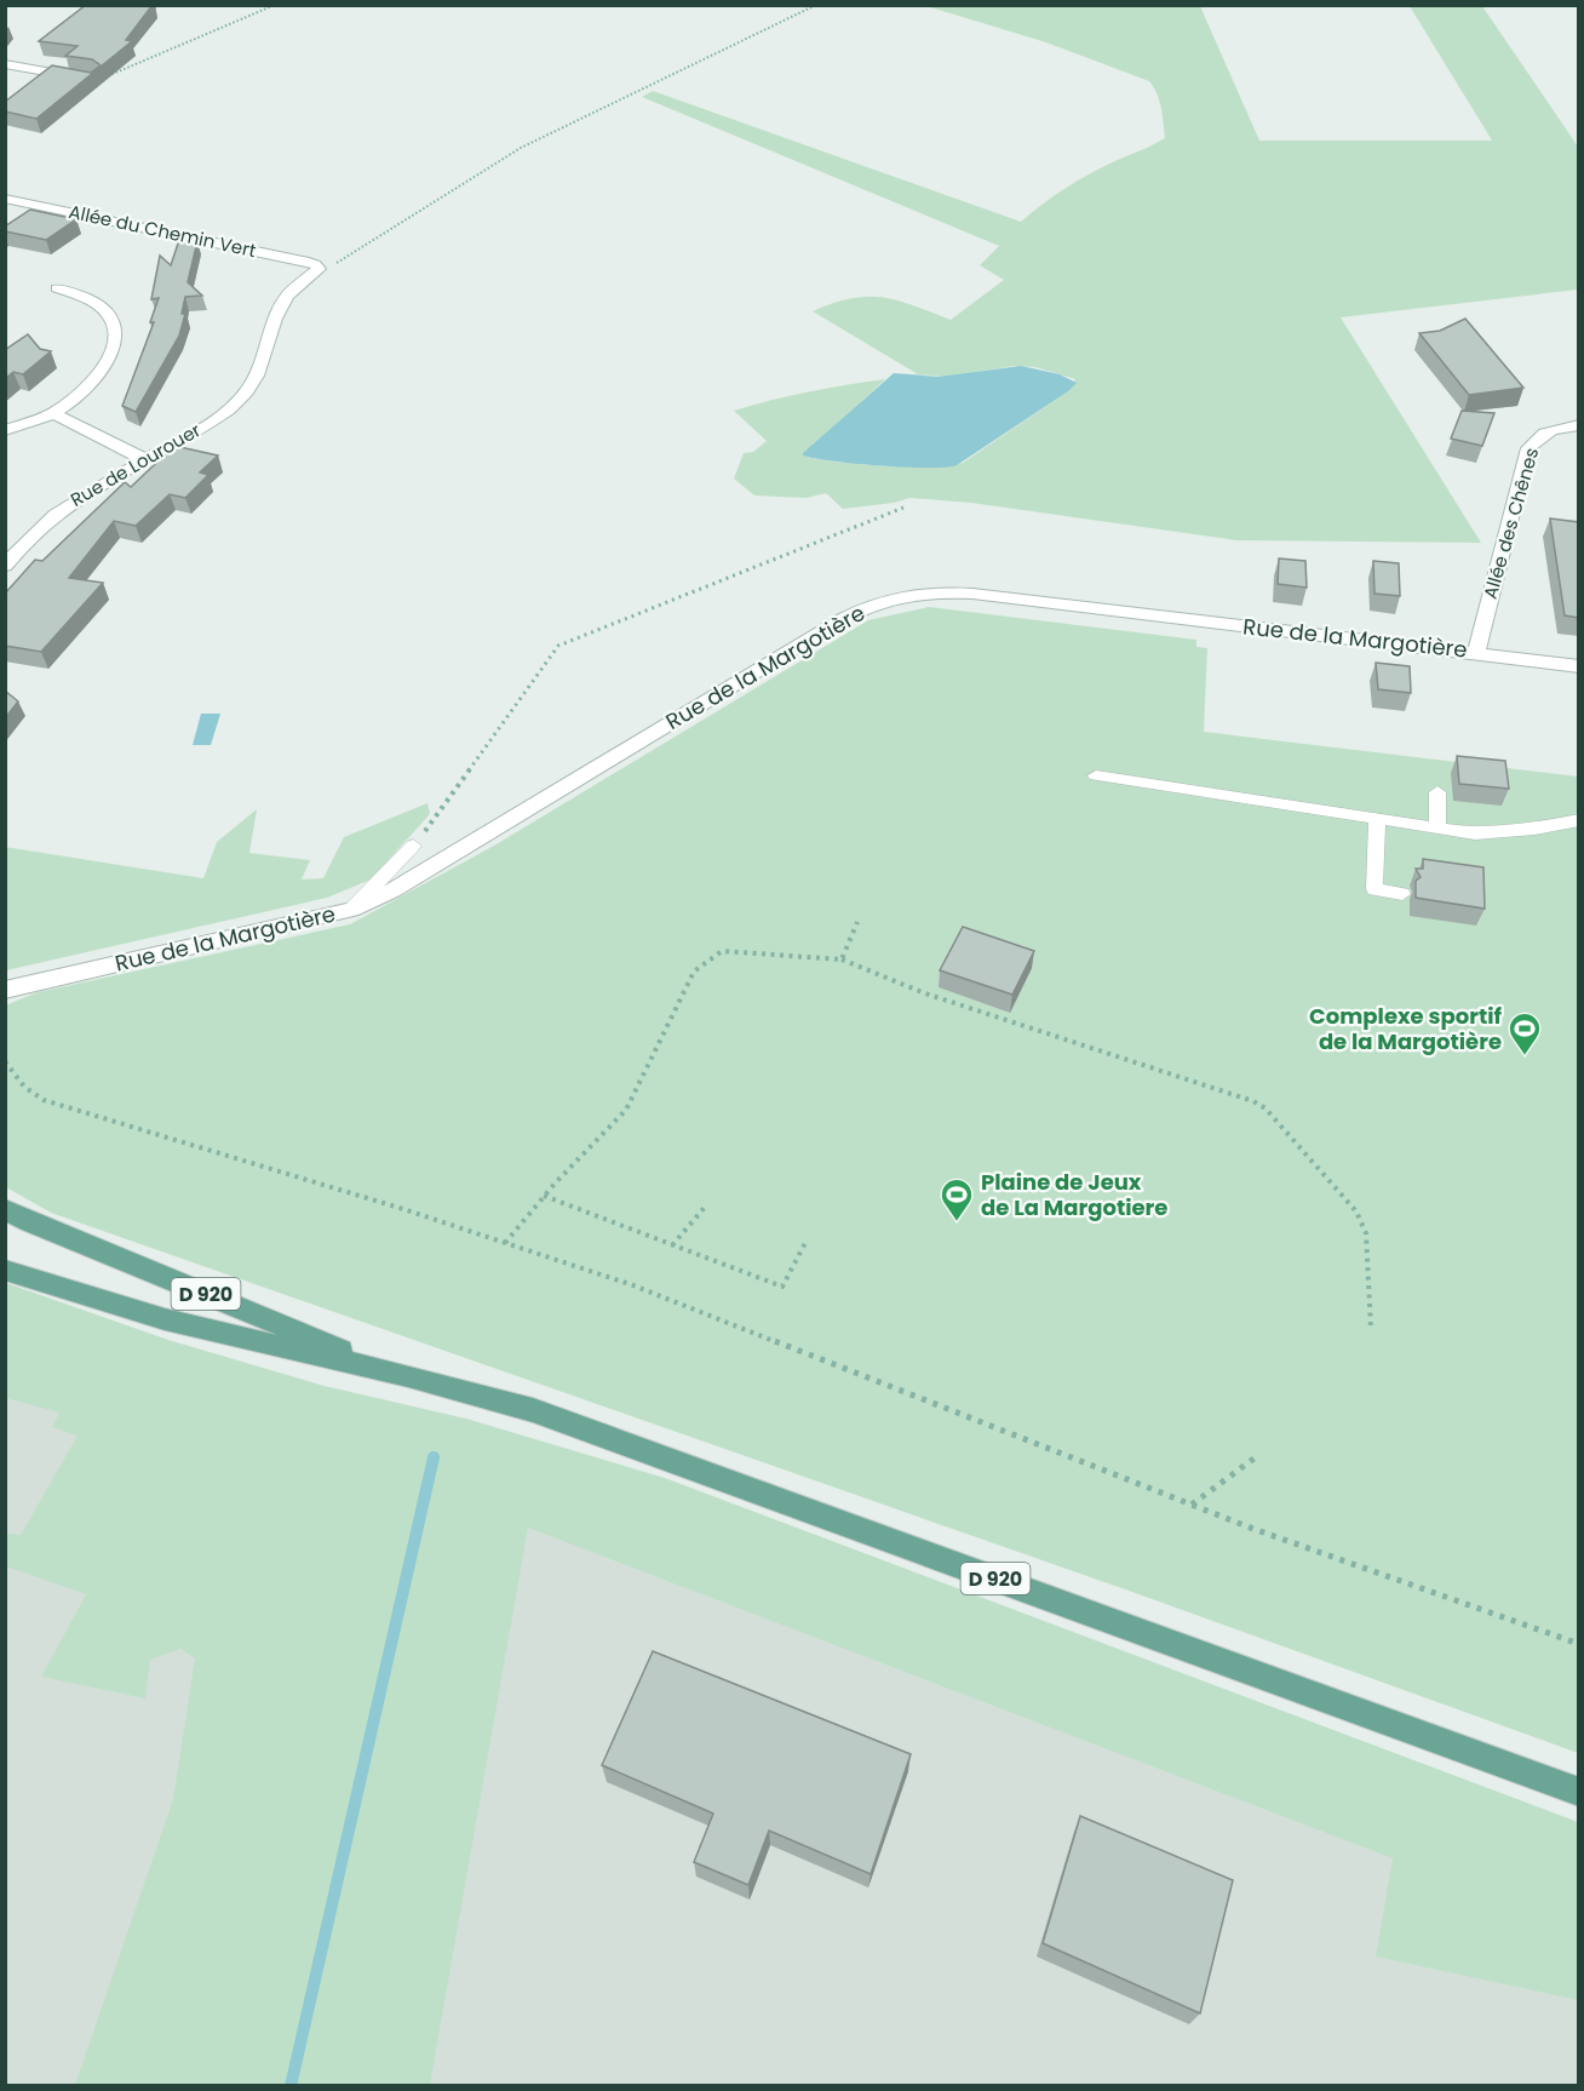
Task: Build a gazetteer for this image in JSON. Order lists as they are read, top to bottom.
{
  "streets": {
    "main road": ["D 920"],
    "street": [
      "Allée du Chemin Vert",
      "Rue de Lourouer",
      "Allée des Chênes",
      "Rue de la Margotière"
    ]
  },
  "crossings": [
    ["Allée du Chemin Vert", "Rue de Lourouer"],
    ["Allée des Chênes", "Rue de la Margotière"]
  ],
  "places": {
    "sports": ["Complexe sportif de la Margotière", "Plaine de Jeux de La Margotiere"]
  }
}
